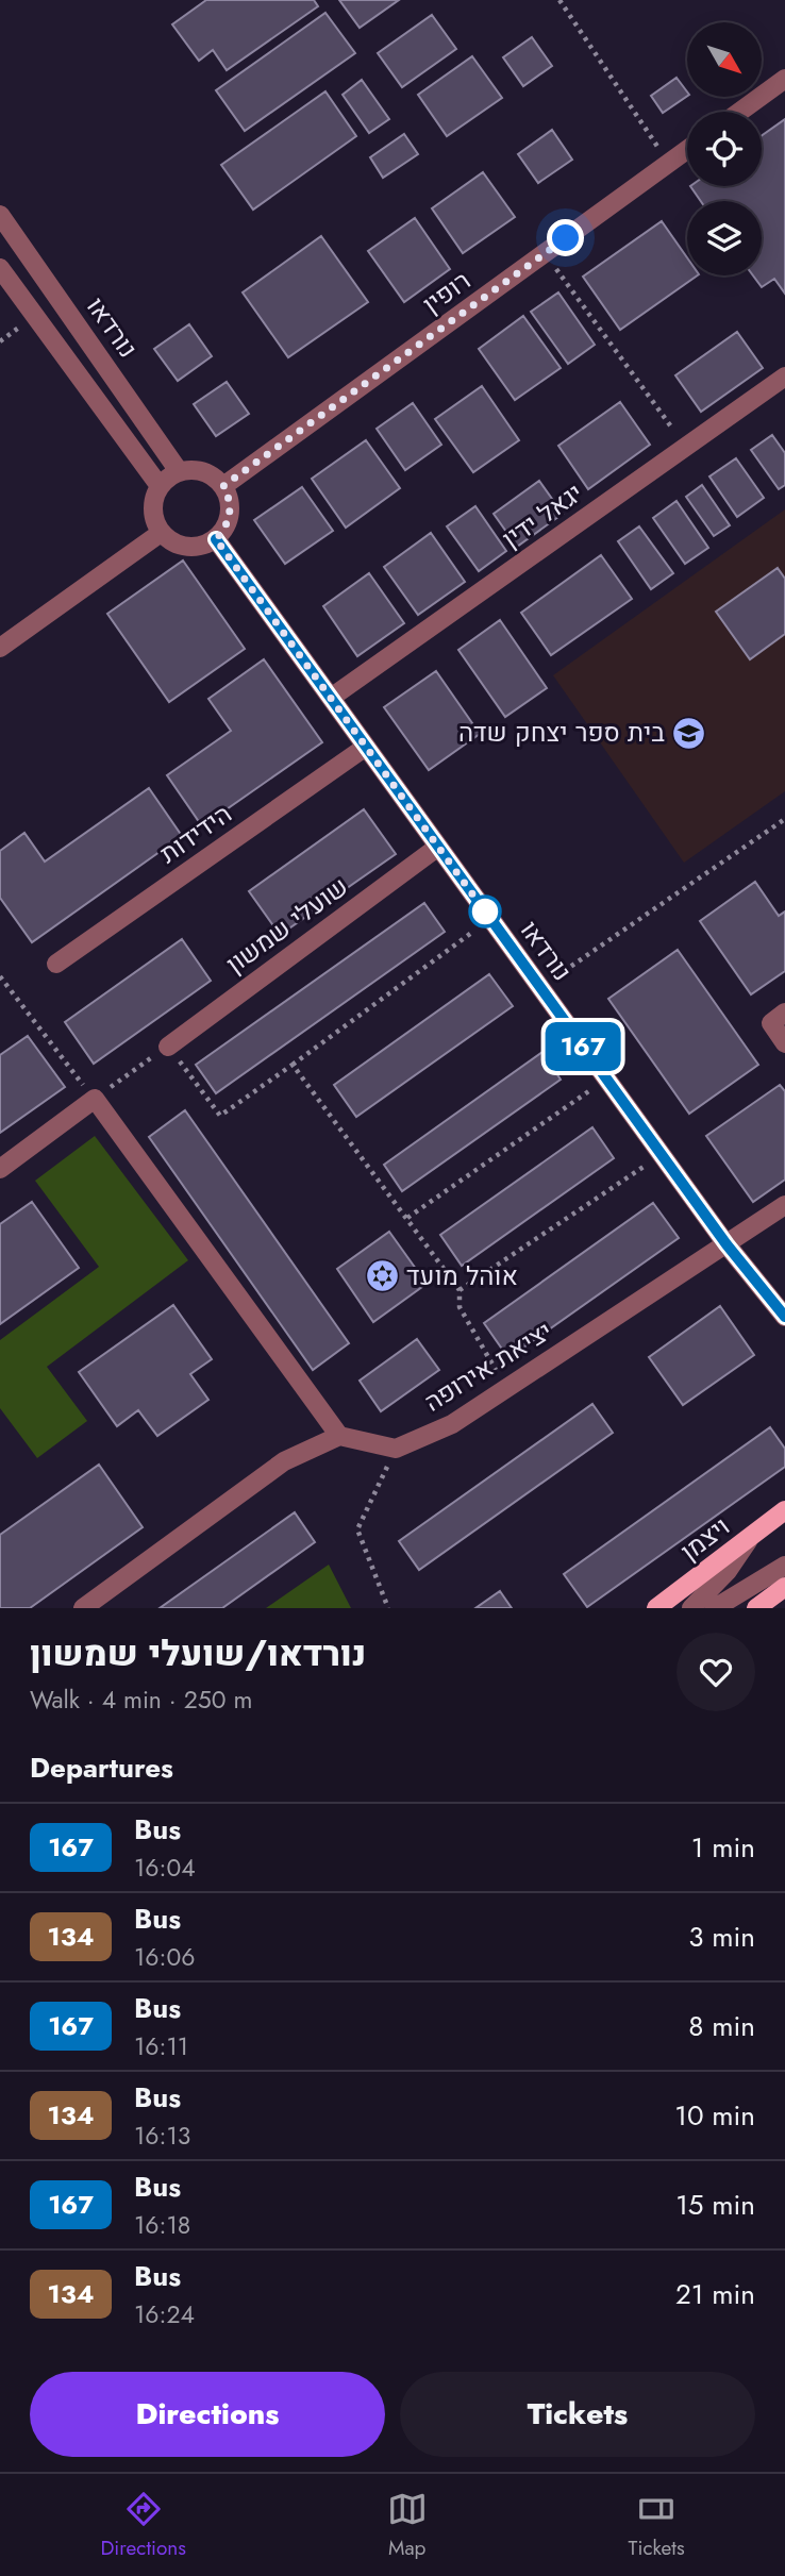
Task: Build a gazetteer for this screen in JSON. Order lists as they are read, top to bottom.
{
  "streets": {
    "main road": ["ויצמן"],
    "street": [
      "רופין",
      "נורדאו",
      "יגאל ידין",
      "הידידות",
      "שועלי שמשון",
      "יציאת אירופה"
    ]
  },
  "crossings": [
    ["רופין", "נורדאו"],
    ["נורדאו", "יגאל ידין"],
    ["נורדאו", "הידידות"],
    ["נורדאו", "שועלי שמשון"],
    ["נורדאו", "יציאת אירופה"]
  ],
  "places": {
    "school or university": ["בית ספר יצחק שדה"],
    "synagogue": ["אוהל מועד"]
  },
  "lines": ["bus line 167"],
  "north": "bottom right",
  "page": {
    "on_map": "167",
    "heading": [
      ["נורדאו/שועלי שמשון", "Walk · 4 min · 250 m"],
      "Departures"
    ],
    "list": [
      {
        "mark": "167",
        "name": "Bus",
        "note": "16:04",
        "value": "1 min"
      },
      {
        "mark": "134",
        "name": "Bus",
        "note": "16:06",
        "value": "3 min"
      },
      {
        "mark": "167",
        "name": "Bus",
        "note": "16:11",
        "value": "8 min"
      },
      {
        "mark": "134",
        "name": "Bus",
        "note": "16:13",
        "value": "10 min"
      },
      {
        "mark": "167",
        "name": "Bus",
        "note": "16:18",
        "value": "15 min"
      },
      {
        "mark": "134",
        "name": "Bus",
        "note": "16:24",
        "value": "21 min"
      }
    ],
    "buttons": ["Directions", "Tickets"],
    "tabs": ["Directions", "Map", "Tickets"]
  }
}
